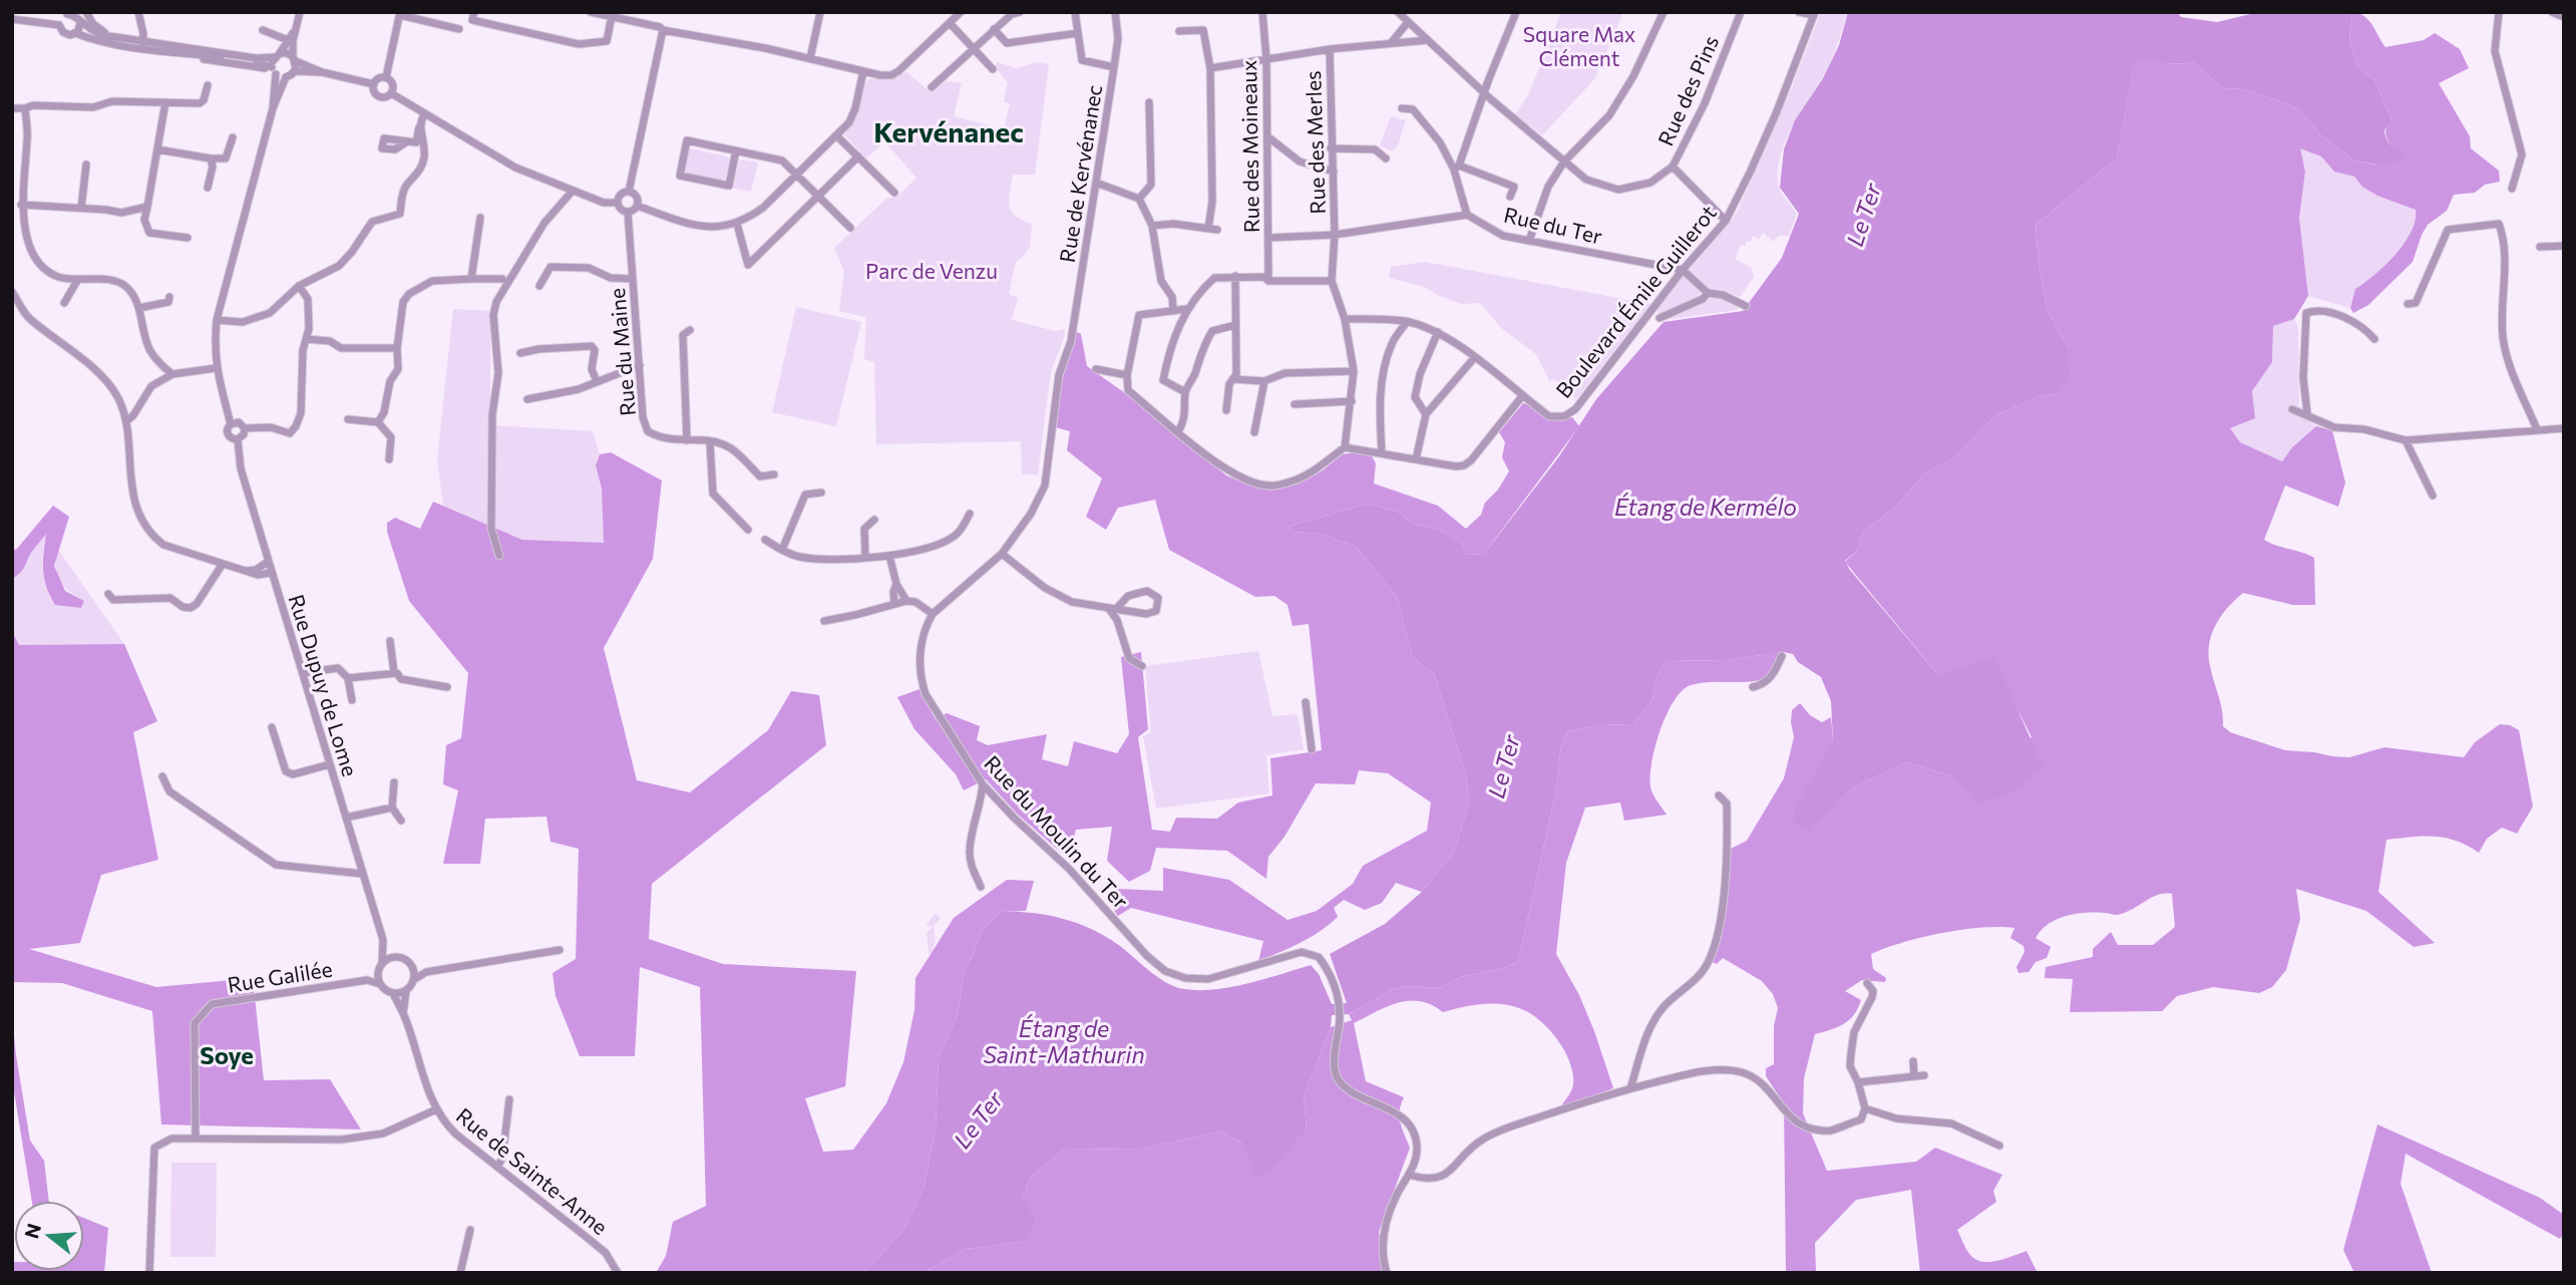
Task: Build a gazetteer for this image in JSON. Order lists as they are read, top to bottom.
{
  "streets": {
    "street": [
      "Rue des Pins",
      "Rue des Merles",
      "Rue des Moineaux",
      "Rue de Kervénanec",
      "Rue du Ter",
      "Boulevard Émile Guillerot",
      "Rue du Maine",
      "Rue Dupuy de Lome",
      "Rue du Moulin du Ter",
      "Rue Galilée",
      "Rue de Sainte-Anne"
    ]
  },
  "crossings": [
    ["Rue de Kervénanec", "Rue du Moulin du Ter"],
    ["Rue du Ter", "Boulevard Émile Guillerot"],
    ["Rue Dupuy de Lome", "Rue Galilée"],
    ["Rue Dupuy de Lome", "Rue de Sainte-Anne"],
    ["Rue Galilée", "Rue de Sainte-Anne"]
  ],
  "districts": ["Kervénanec", "Soye"],
  "water": ["Le Ter", "Étang de Kermélo", "Étang de Saint-Mathurin"],
  "parks": ["Square Max Clément", "Parc de Venzu"],
  "north": "left"
}
